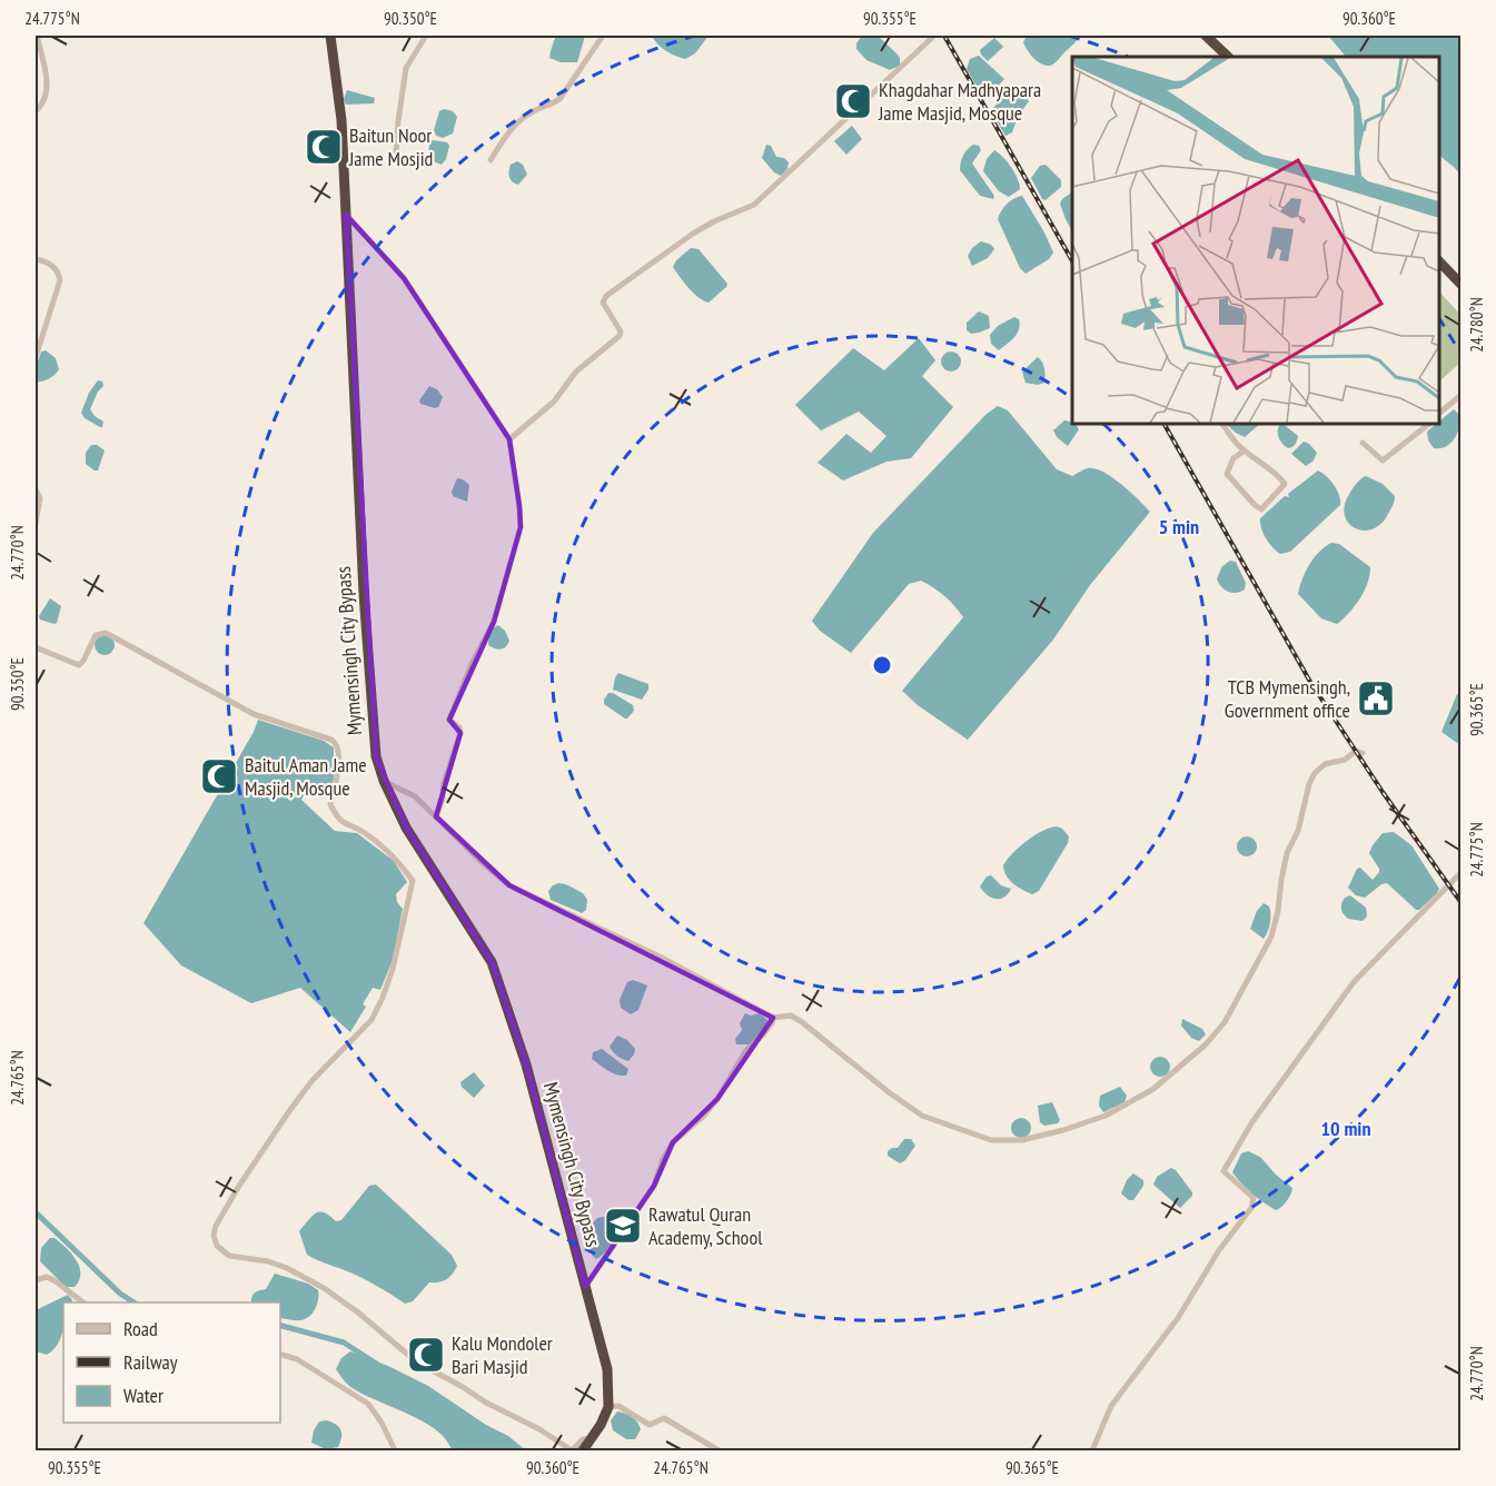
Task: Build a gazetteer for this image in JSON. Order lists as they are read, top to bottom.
{
  "streets": {
    "highway": ["Mymensingh City Bypass"]
  },
  "places": {
    "mosque": [
      "Khagdahar Madhyapara Jame Masjid, Mosque",
      "Baitun Noor Jame Mosjid",
      "Baitul Aman Jame Masjid, Mosque",
      "Kalu Mondoler Bari Masjid"
    ],
    "public building": ["TCB Mymensingh, Government office"],
    "school or university": ["Rawatul Quran Academy, School"]
  },
  "legend": ["Road", "Railway", "Water"],
  "coordinates": [
    "24.775°N",
    "90.350°E",
    "90.355°E",
    "90.360°E",
    "24.780°N",
    "24.770°N",
    "90.365°E",
    "24.765°N"
  ],
  "rings": ["5 min", "10 min"]
}
